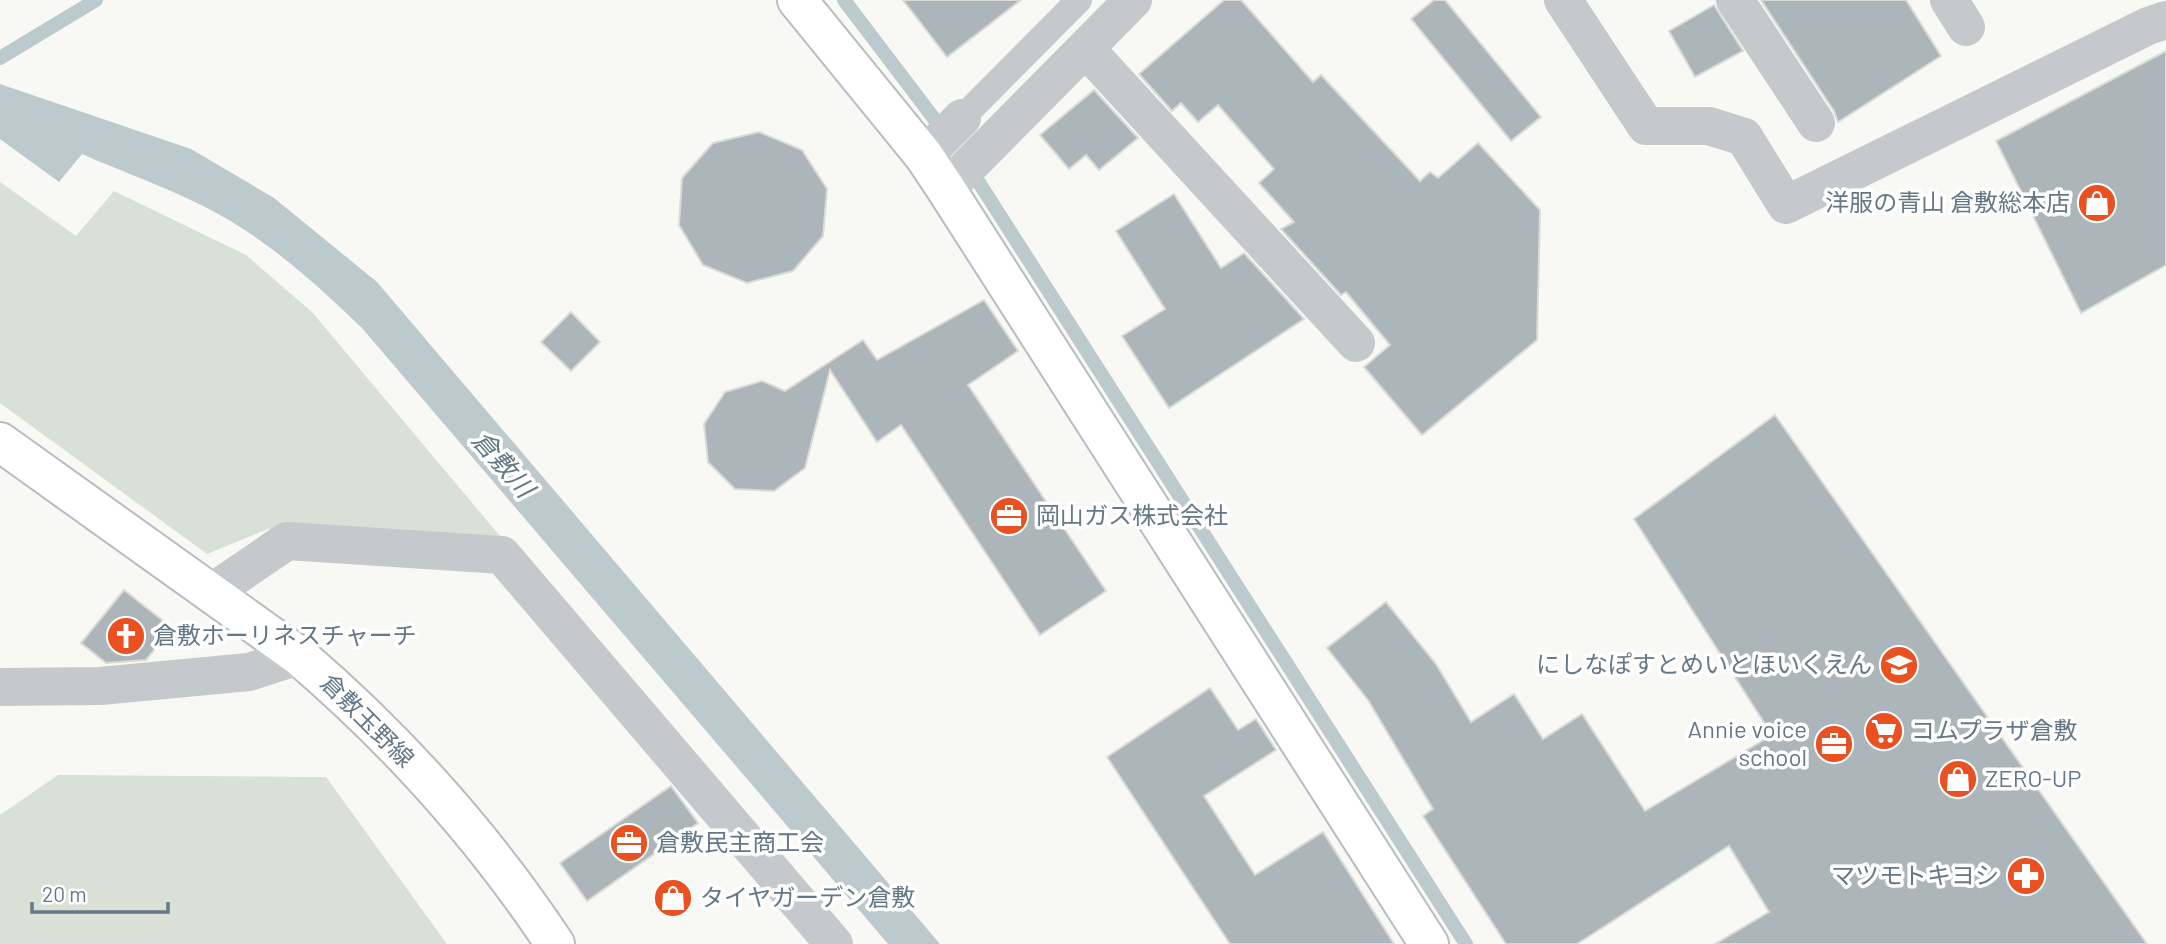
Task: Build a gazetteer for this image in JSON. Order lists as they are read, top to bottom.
{
  "streets": {
    "street": ["倉敷玉野線"]
  },
  "water": ["倉敷川"],
  "places": {
    "shop": ["洋服の青山 倉敷総本店", "ZERO-UP", "タイヤガーデン倉敷"],
    "office": ["岡山ガス株式会社", "Annie voice school", "倉敷民主商工会"],
    "church": ["倉敷ホーリネスチャーチ"],
    "school or university": ["にしなぽすとめいとほいくえん"],
    "supermarket": ["コムプラザ倉敷"],
    "pharmacy": ["マツモトキヨシ"]
  },
  "scale_bar": "20 m"
}
